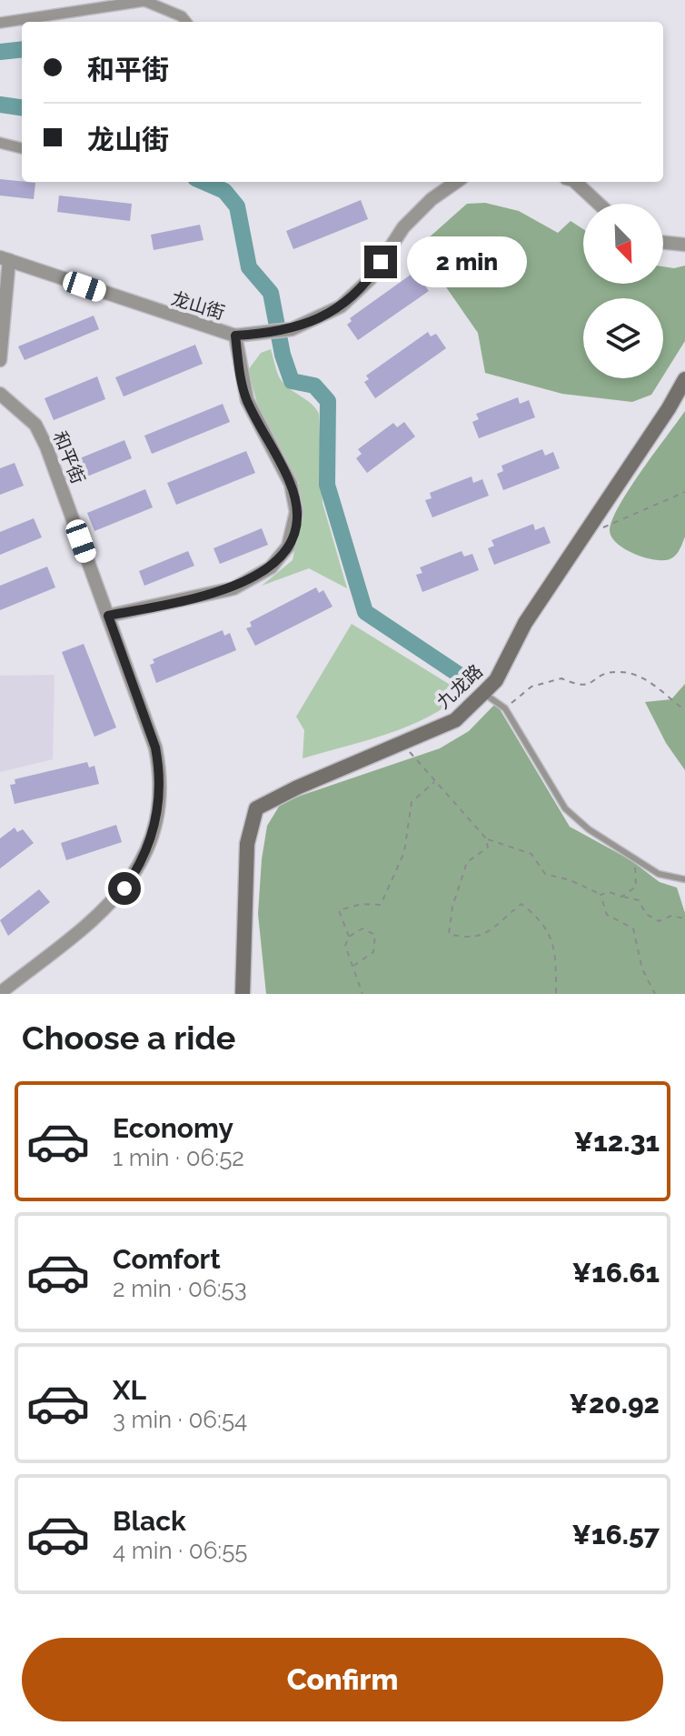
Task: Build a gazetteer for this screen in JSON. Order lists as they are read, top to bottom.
{
  "streets": {
    "main road": ["九龙路"],
    "street": ["龙山街", "和平街"]
  },
  "north": "bottom right",
  "page": {
    "banner": ["和平街", "龙山街"],
    "bubble": "2 min",
    "heading": "Choose a ride",
    "list": [
      {
        "name": "Economy",
        "note": "1 min · 06:52",
        "value": "¥12.31"
      },
      {
        "name": "Comfort",
        "note": "2 min · 06:53",
        "value": "¥16.61"
      },
      {
        "name": "XL",
        "note": "3 min · 06:54",
        "value": "¥20.92"
      },
      {
        "name": "Black",
        "note": "4 min · 06:55",
        "value": "¥16.57"
      }
    ],
    "buttons": "Confirm"
  }
}
